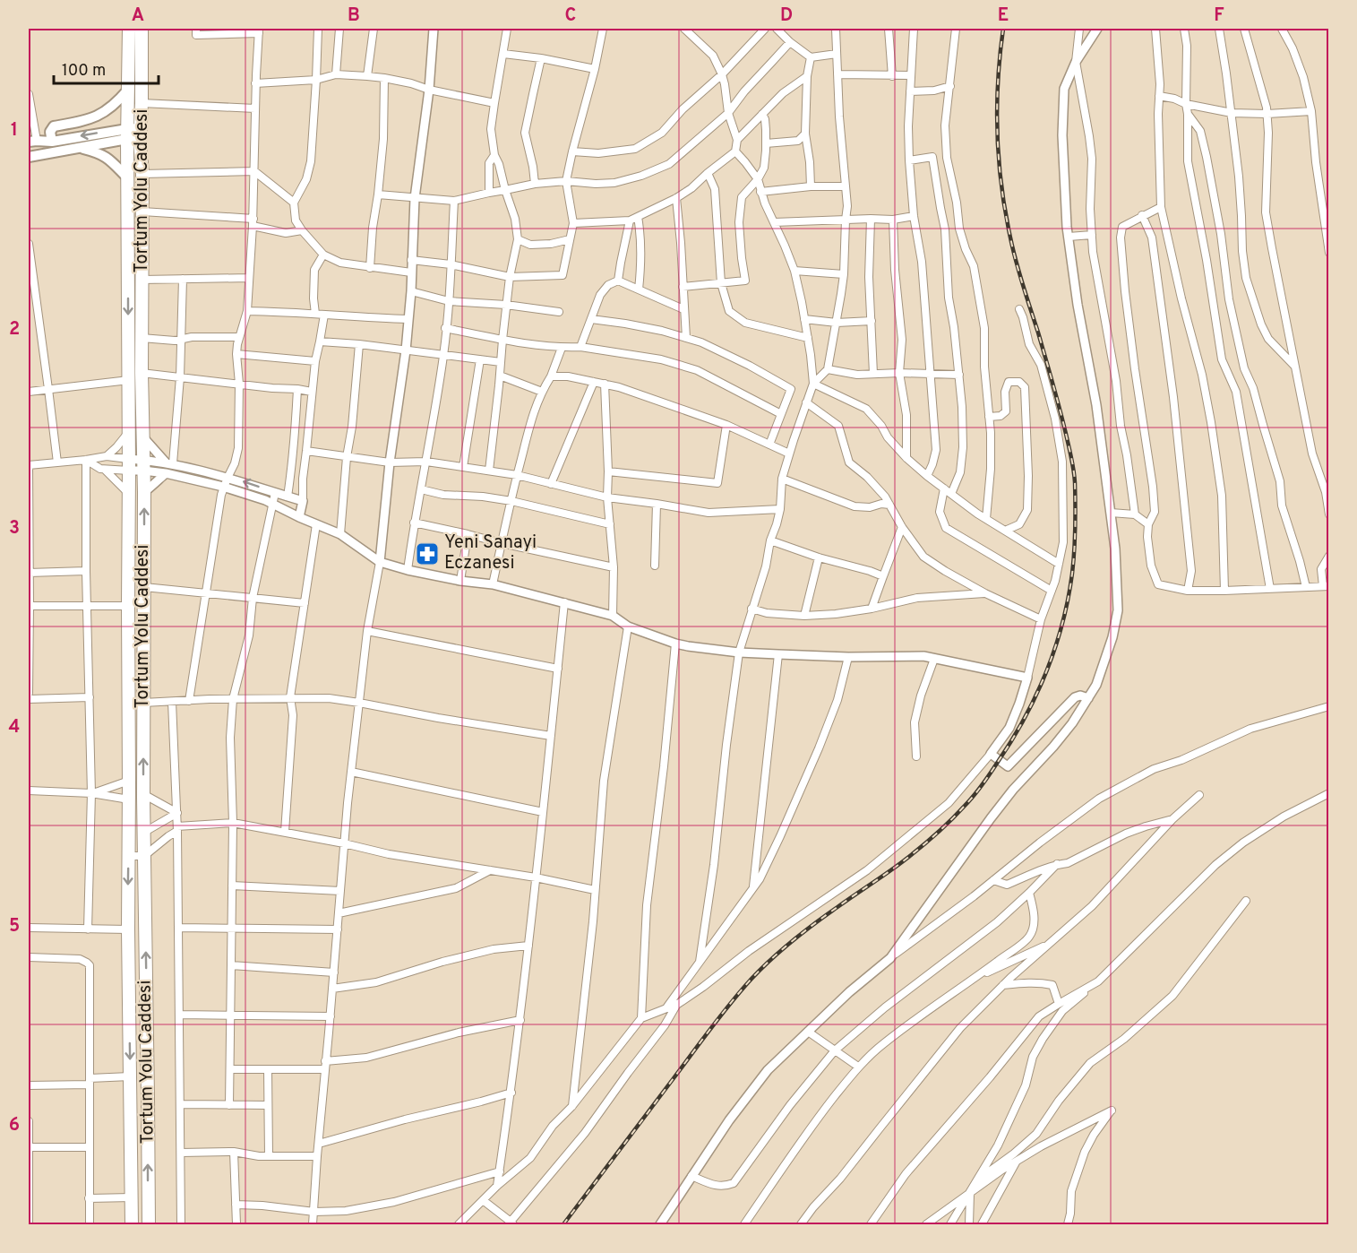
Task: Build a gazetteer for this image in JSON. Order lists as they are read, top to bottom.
{
  "streets": {
    "highway": ["Tortum Yolu Caddesi"]
  },
  "places": {
    "pharmacy": ["Yeni Sanayi Eczanesi"]
  },
  "scale_bar": "100 m",
  "grid": {
    "columns": [
      "A",
      "B",
      "C",
      "D",
      "E",
      "F"
    ],
    "rows": [
      "1",
      "2",
      "3",
      "4",
      "5",
      "6"
    ]
  }
}
